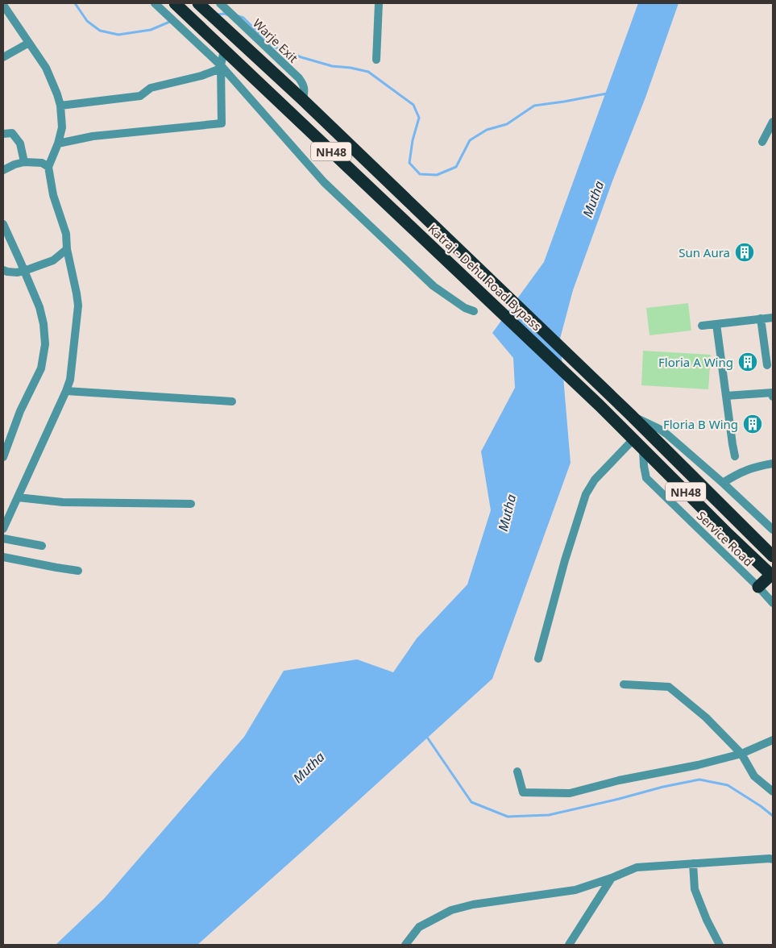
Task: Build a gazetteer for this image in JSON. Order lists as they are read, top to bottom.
{
  "streets": {
    "highway": ["NH48", "Katraj - Dehu Road Bypass"],
    "street": ["Warje Exit", "Service Road"]
  },
  "crossings": [
    ["Warje Exit", "Katraj - Dehu Road Bypass"],
    ["Katraj - Dehu Road Bypass", "Service Road"]
  ],
  "water": ["Mutha"],
  "places": {
    "building": ["Sun Aura", "Floria A Wing", "Floria B Wing"]
  }
}
